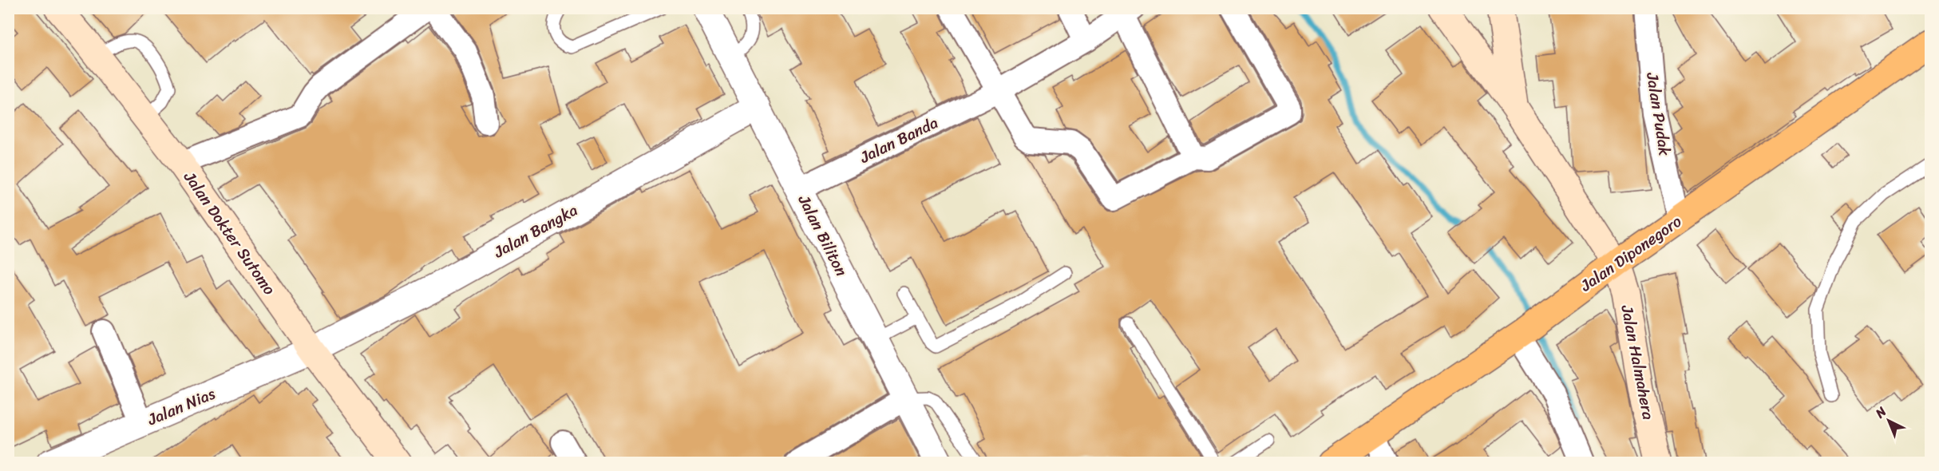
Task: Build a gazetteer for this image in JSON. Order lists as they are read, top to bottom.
{
  "streets": {
    "main road": ["Jalan Dokter Sutomo", "Jalan Diponegoro", "Jalan Halmahera"],
    "street": [
      "Jalan Pudak",
      "Jalan Banda",
      "Jalan Bangka",
      "Jalan Biliton",
      "Jalan Nias"
    ]
  },
  "crossings": [
    ["Jalan Pudak", "Jalan Diponegoro"],
    ["Jalan Banda", "Jalan Biliton"],
    ["Jalan Bangka", "Jalan Dokter Sutomo"],
    ["Jalan Bangka", "Jalan Biliton"],
    ["Jalan Bangka", "Jalan Nias"],
    ["Jalan Dokter Sutomo", "Jalan Nias"],
    ["Jalan Diponegoro", "Jalan Halmahera"]
  ],
  "north": "top left"
}
